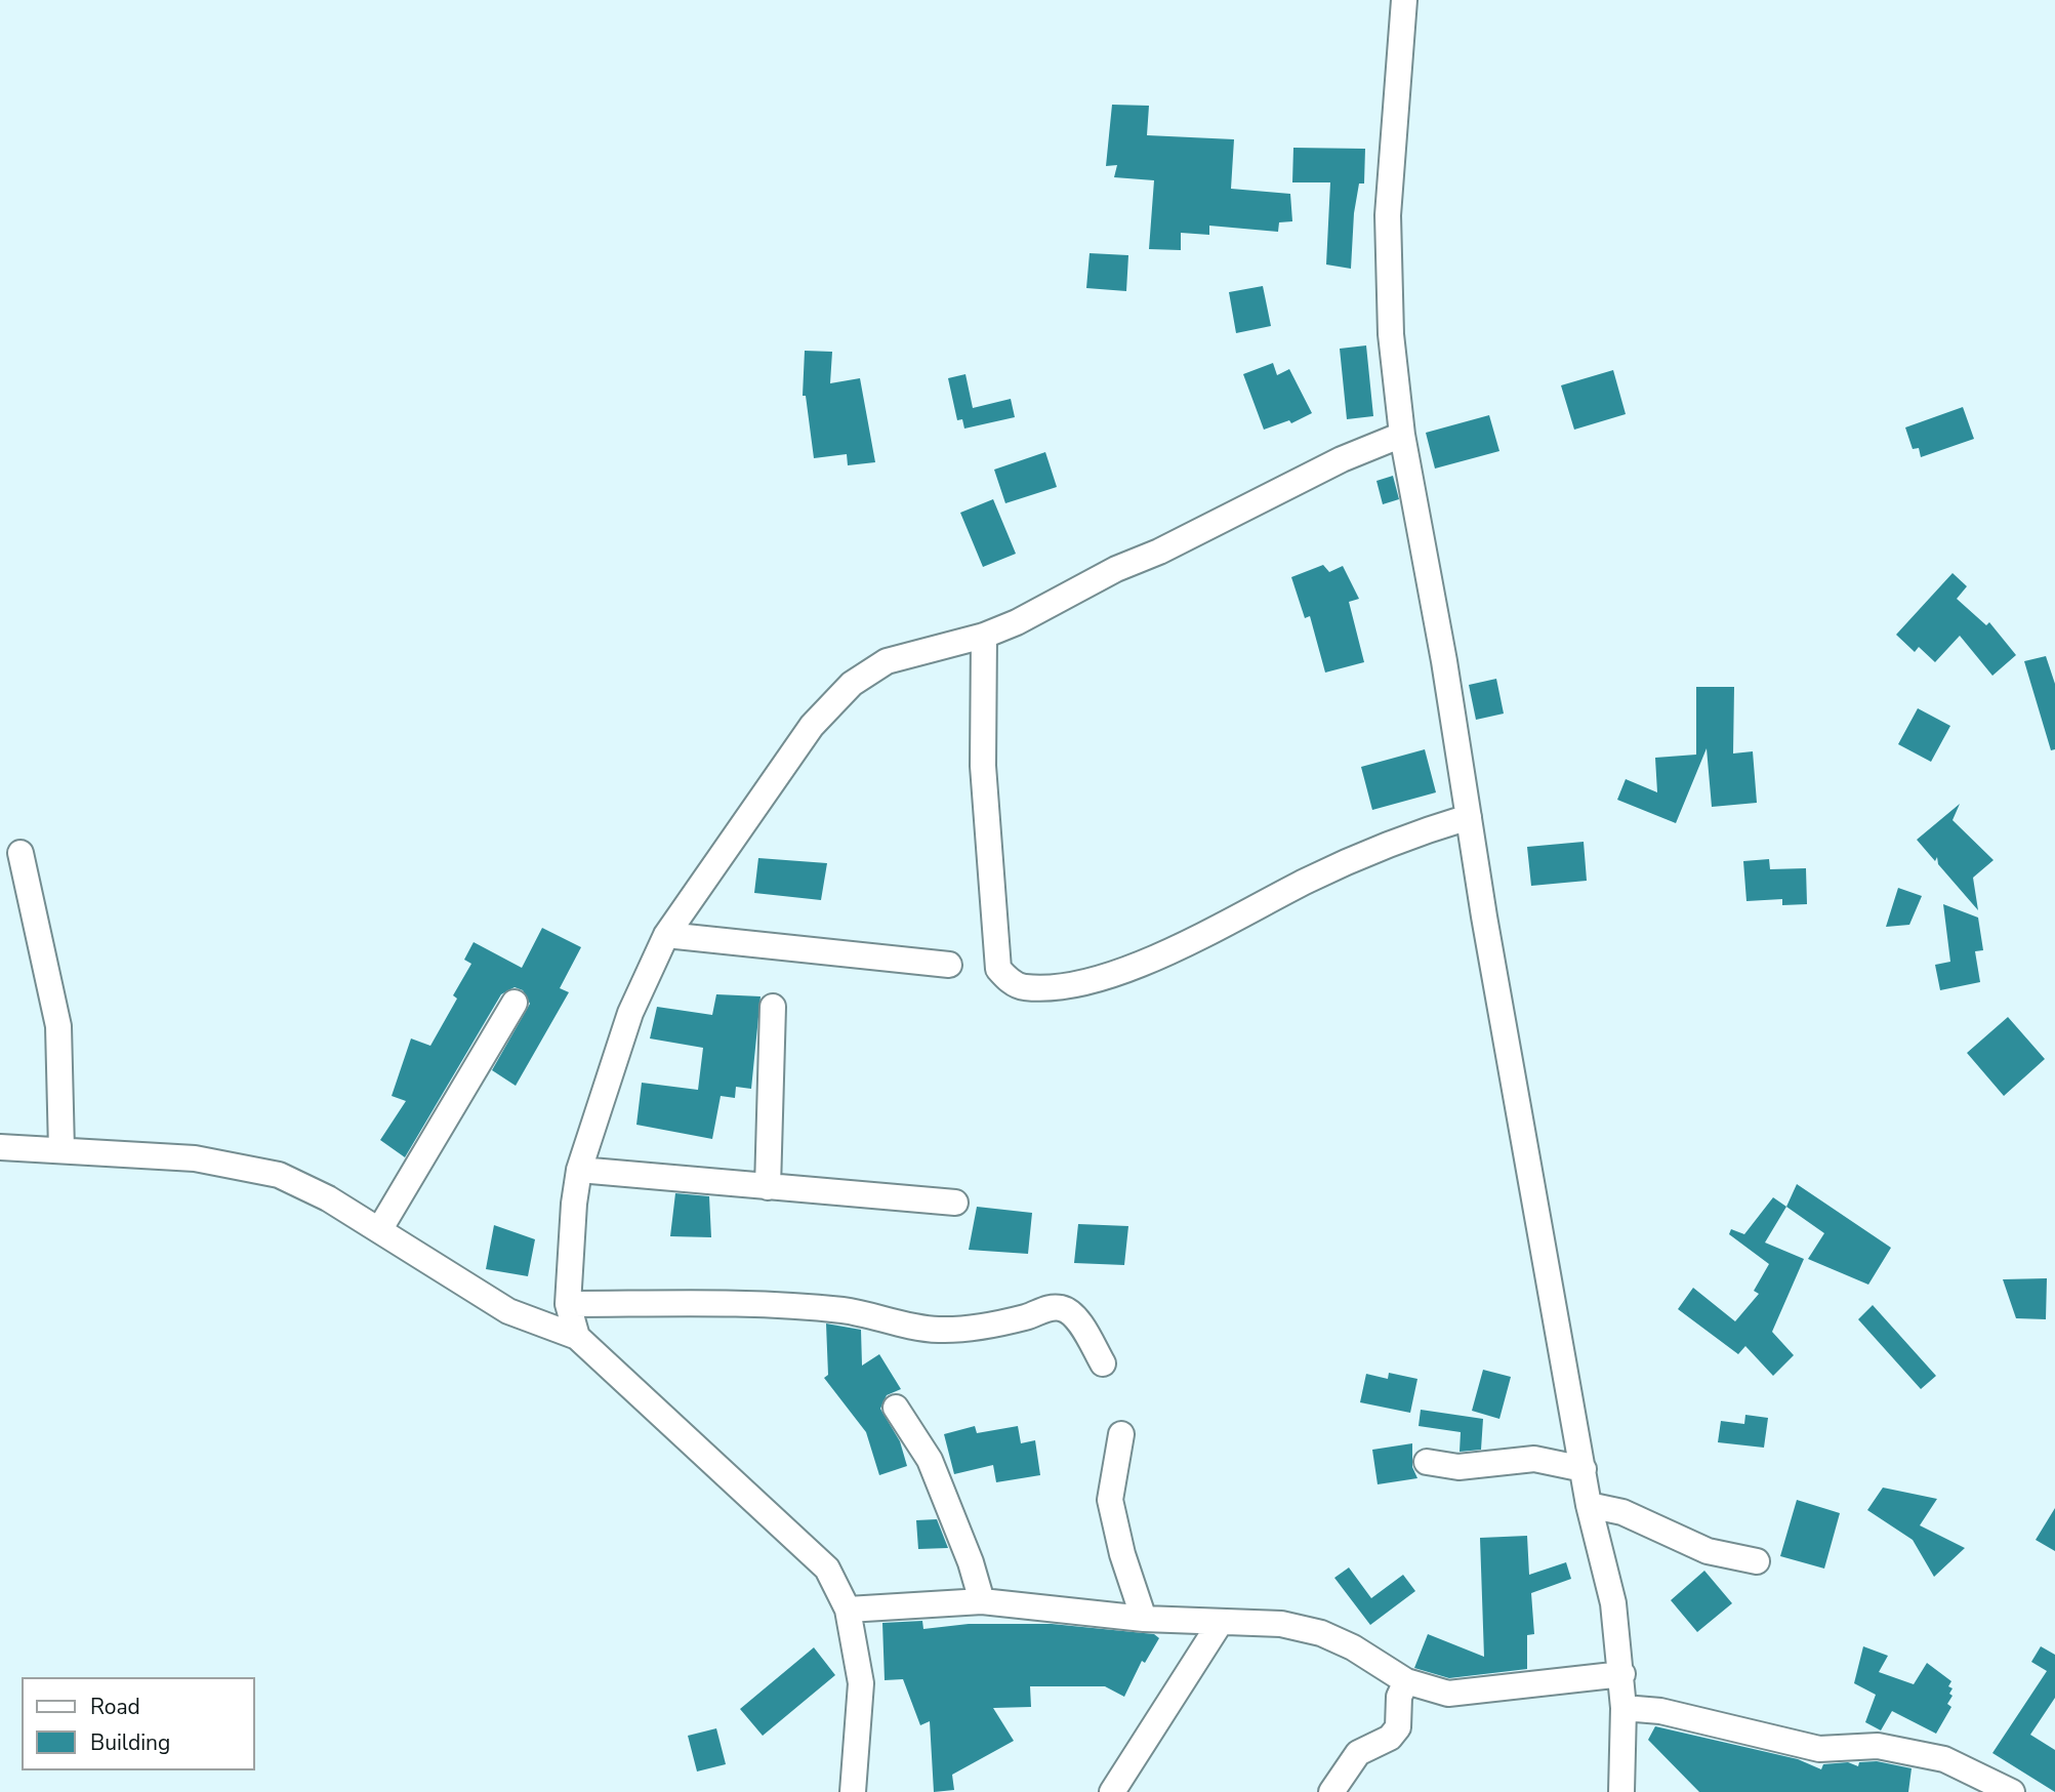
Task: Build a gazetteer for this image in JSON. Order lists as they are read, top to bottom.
{
  "legend": ["Road", "Building"]
}
